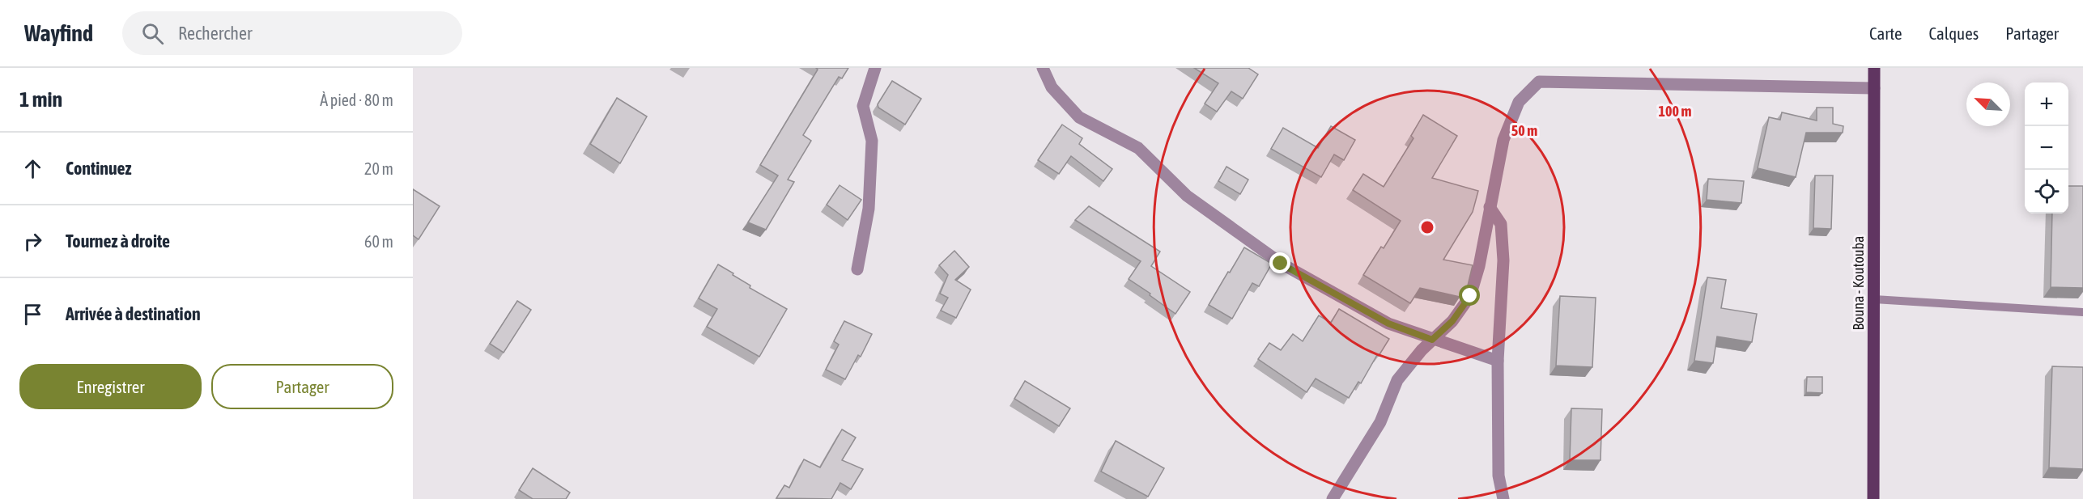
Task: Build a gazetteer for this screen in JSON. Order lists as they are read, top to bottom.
{
  "streets": {
    "main road": ["Bouna - Koutouba"]
  },
  "north": "top left",
  "page": {
    "header": "Wayfind",
    "search": "Rechercher",
    "nav": ["Carte", "Calques", "Partager"],
    "heading": ["1 min", "À pied · 80 m"],
    "map_buttons": ["+", "−"],
    "list": [
      ["Continuez", "20 m"],
      ["Tournez à droite", "60 m"],
      "Arrivée à destination"
    ],
    "buttons": ["Enregistrer", "Partager"]
  },
  "rings": ["100 m", "50 m"]
}
